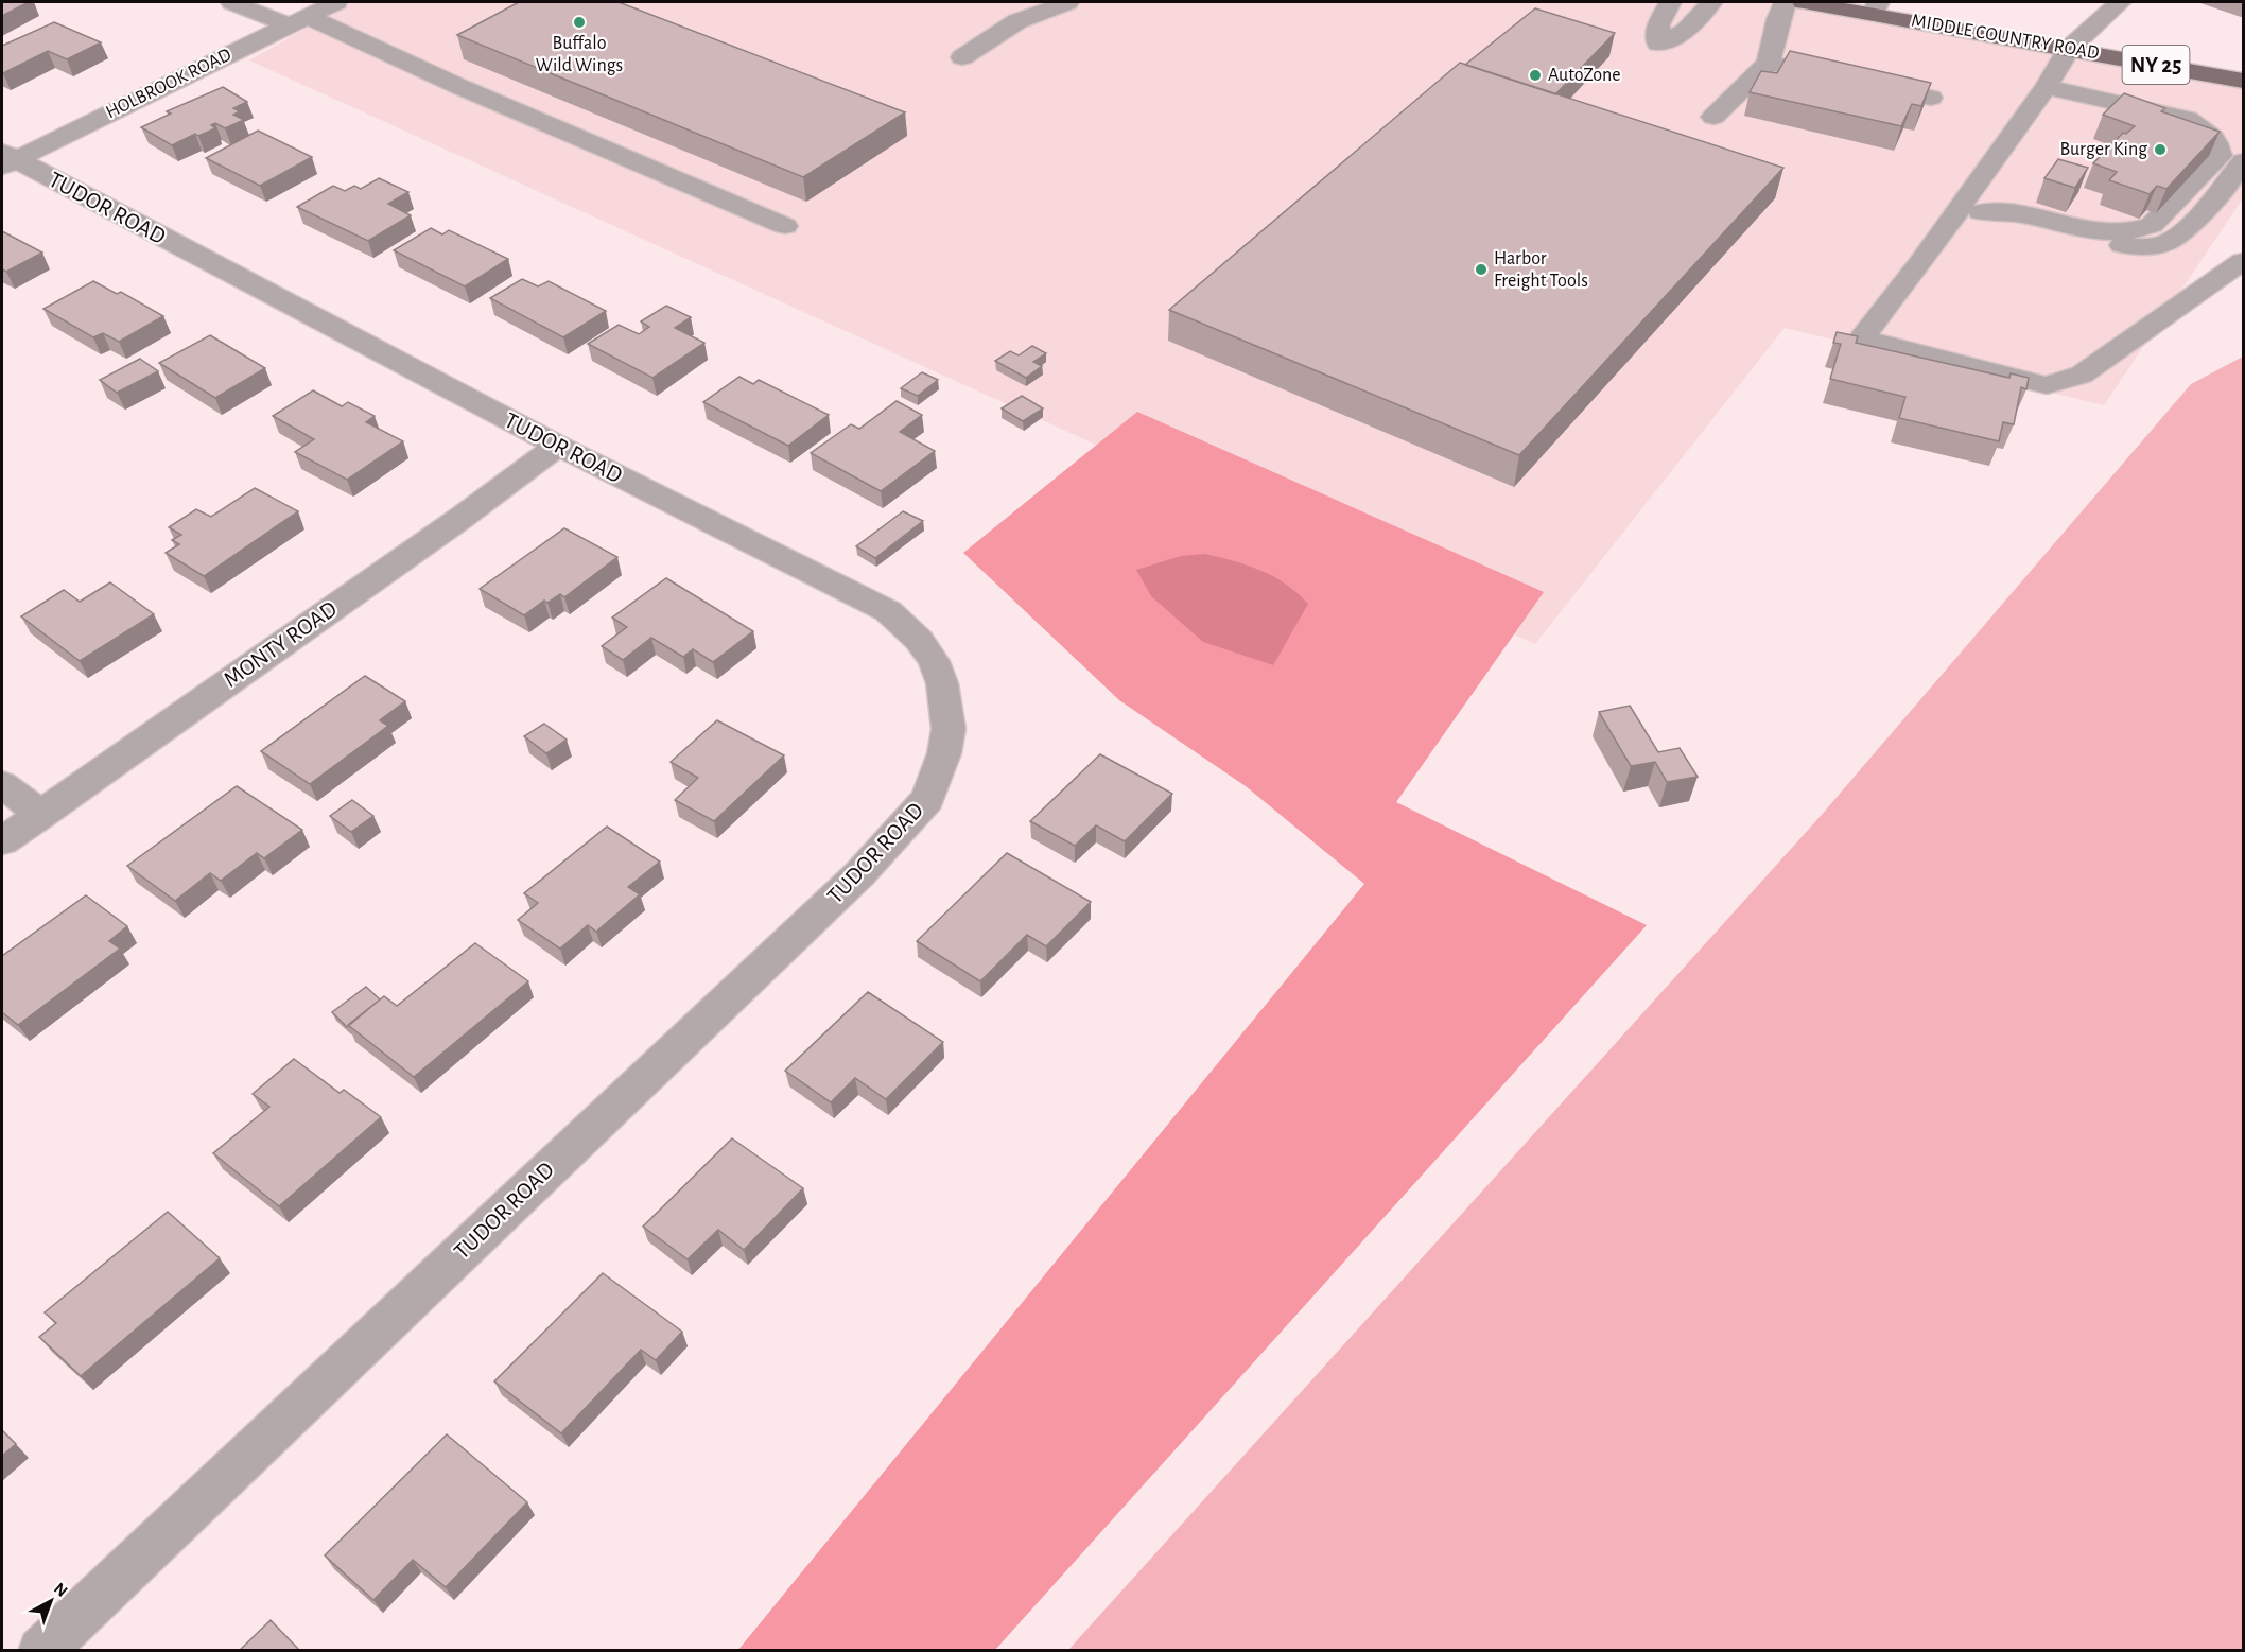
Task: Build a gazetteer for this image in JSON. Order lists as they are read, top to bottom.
{
  "streets": {
    "main road": ["MIDDLE COUNTRY ROAD", "NY 25"],
    "street": ["HOLBROOK ROAD", "TUDOR ROAD", "MONTY ROAD"]
  },
  "crossings": [
    ["HOLBROOK ROAD", "TUDOR ROAD"],
    ["TUDOR ROAD", "MONTY ROAD"]
  ],
  "places": [
    "Buffalo Wild Wings",
    "AutoZone",
    "Burger King",
    "Harbor Freight Tools"
  ],
  "north": "top right"
}
